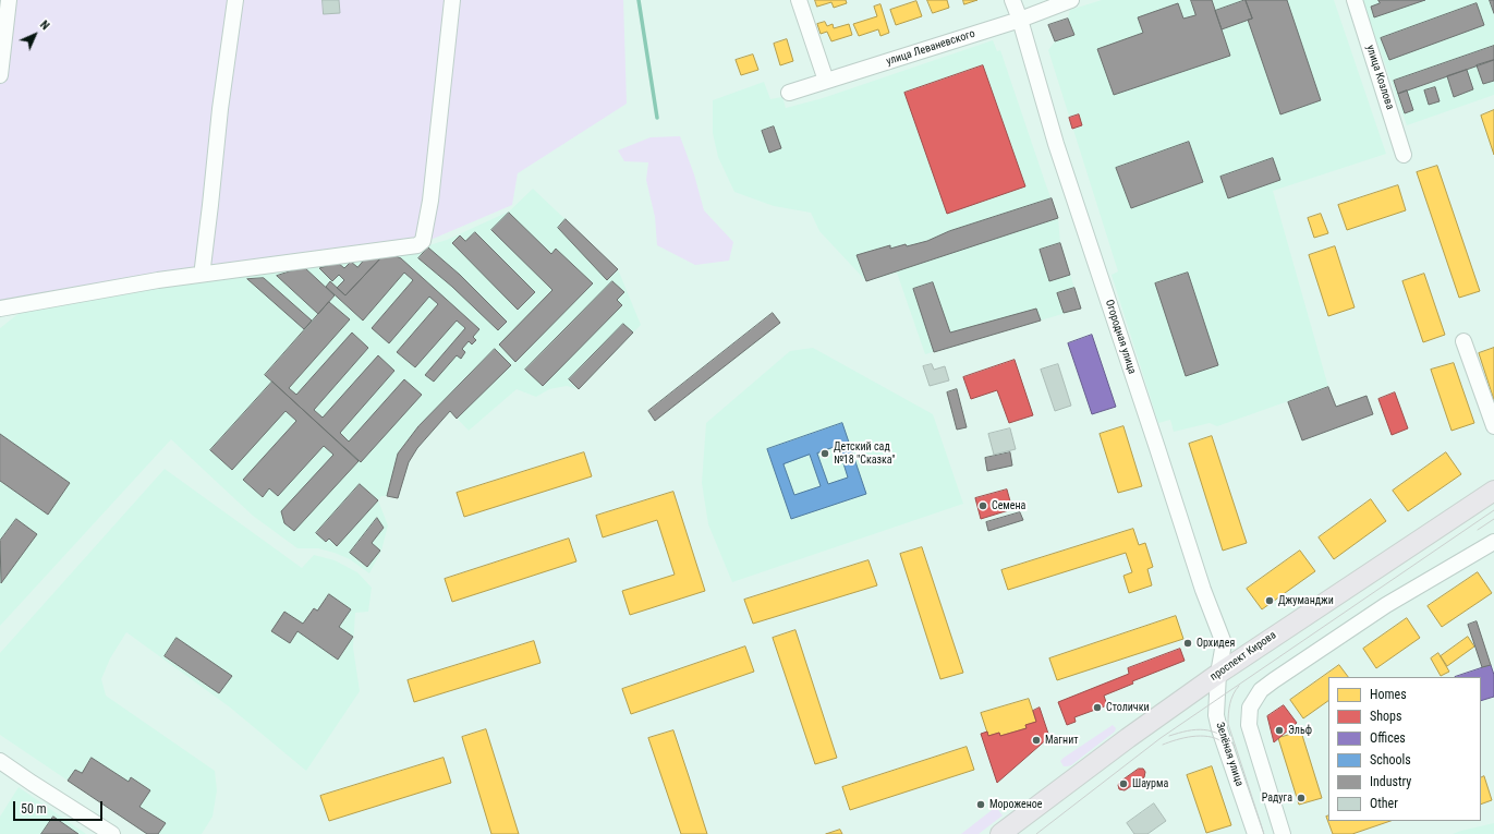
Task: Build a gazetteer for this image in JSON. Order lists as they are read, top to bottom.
{
  "streets": {
    "main road": ["проспект Кирова"],
    "street": [
      "улица Леваневского",
      "улица Козлова",
      "Огородная улица",
      "Зелёная улица"
    ]
  },
  "crossings": [
    ["улица Леваневского", "Огородная улица"],
    ["Огородная улица", "проспект Кирова"],
    ["Огородная улица", "Зелёная улица"],
    ["проспект Кирова", "Зелёная улица"]
  ],
  "places": [
    "Детский сад №18 \"Сказка\"",
    "Семена",
    "Джуманджи",
    "Орхидея",
    "Столички",
    "Эльф",
    "Магнит",
    "Шаурма",
    "Радуга",
    "Мороженое"
  ],
  "legend": [
    "Homes",
    "Shops",
    "Offices",
    "Schools",
    "Industry",
    "Other"
  ],
  "scale_bar": "50 m",
  "north": "top right"
}
